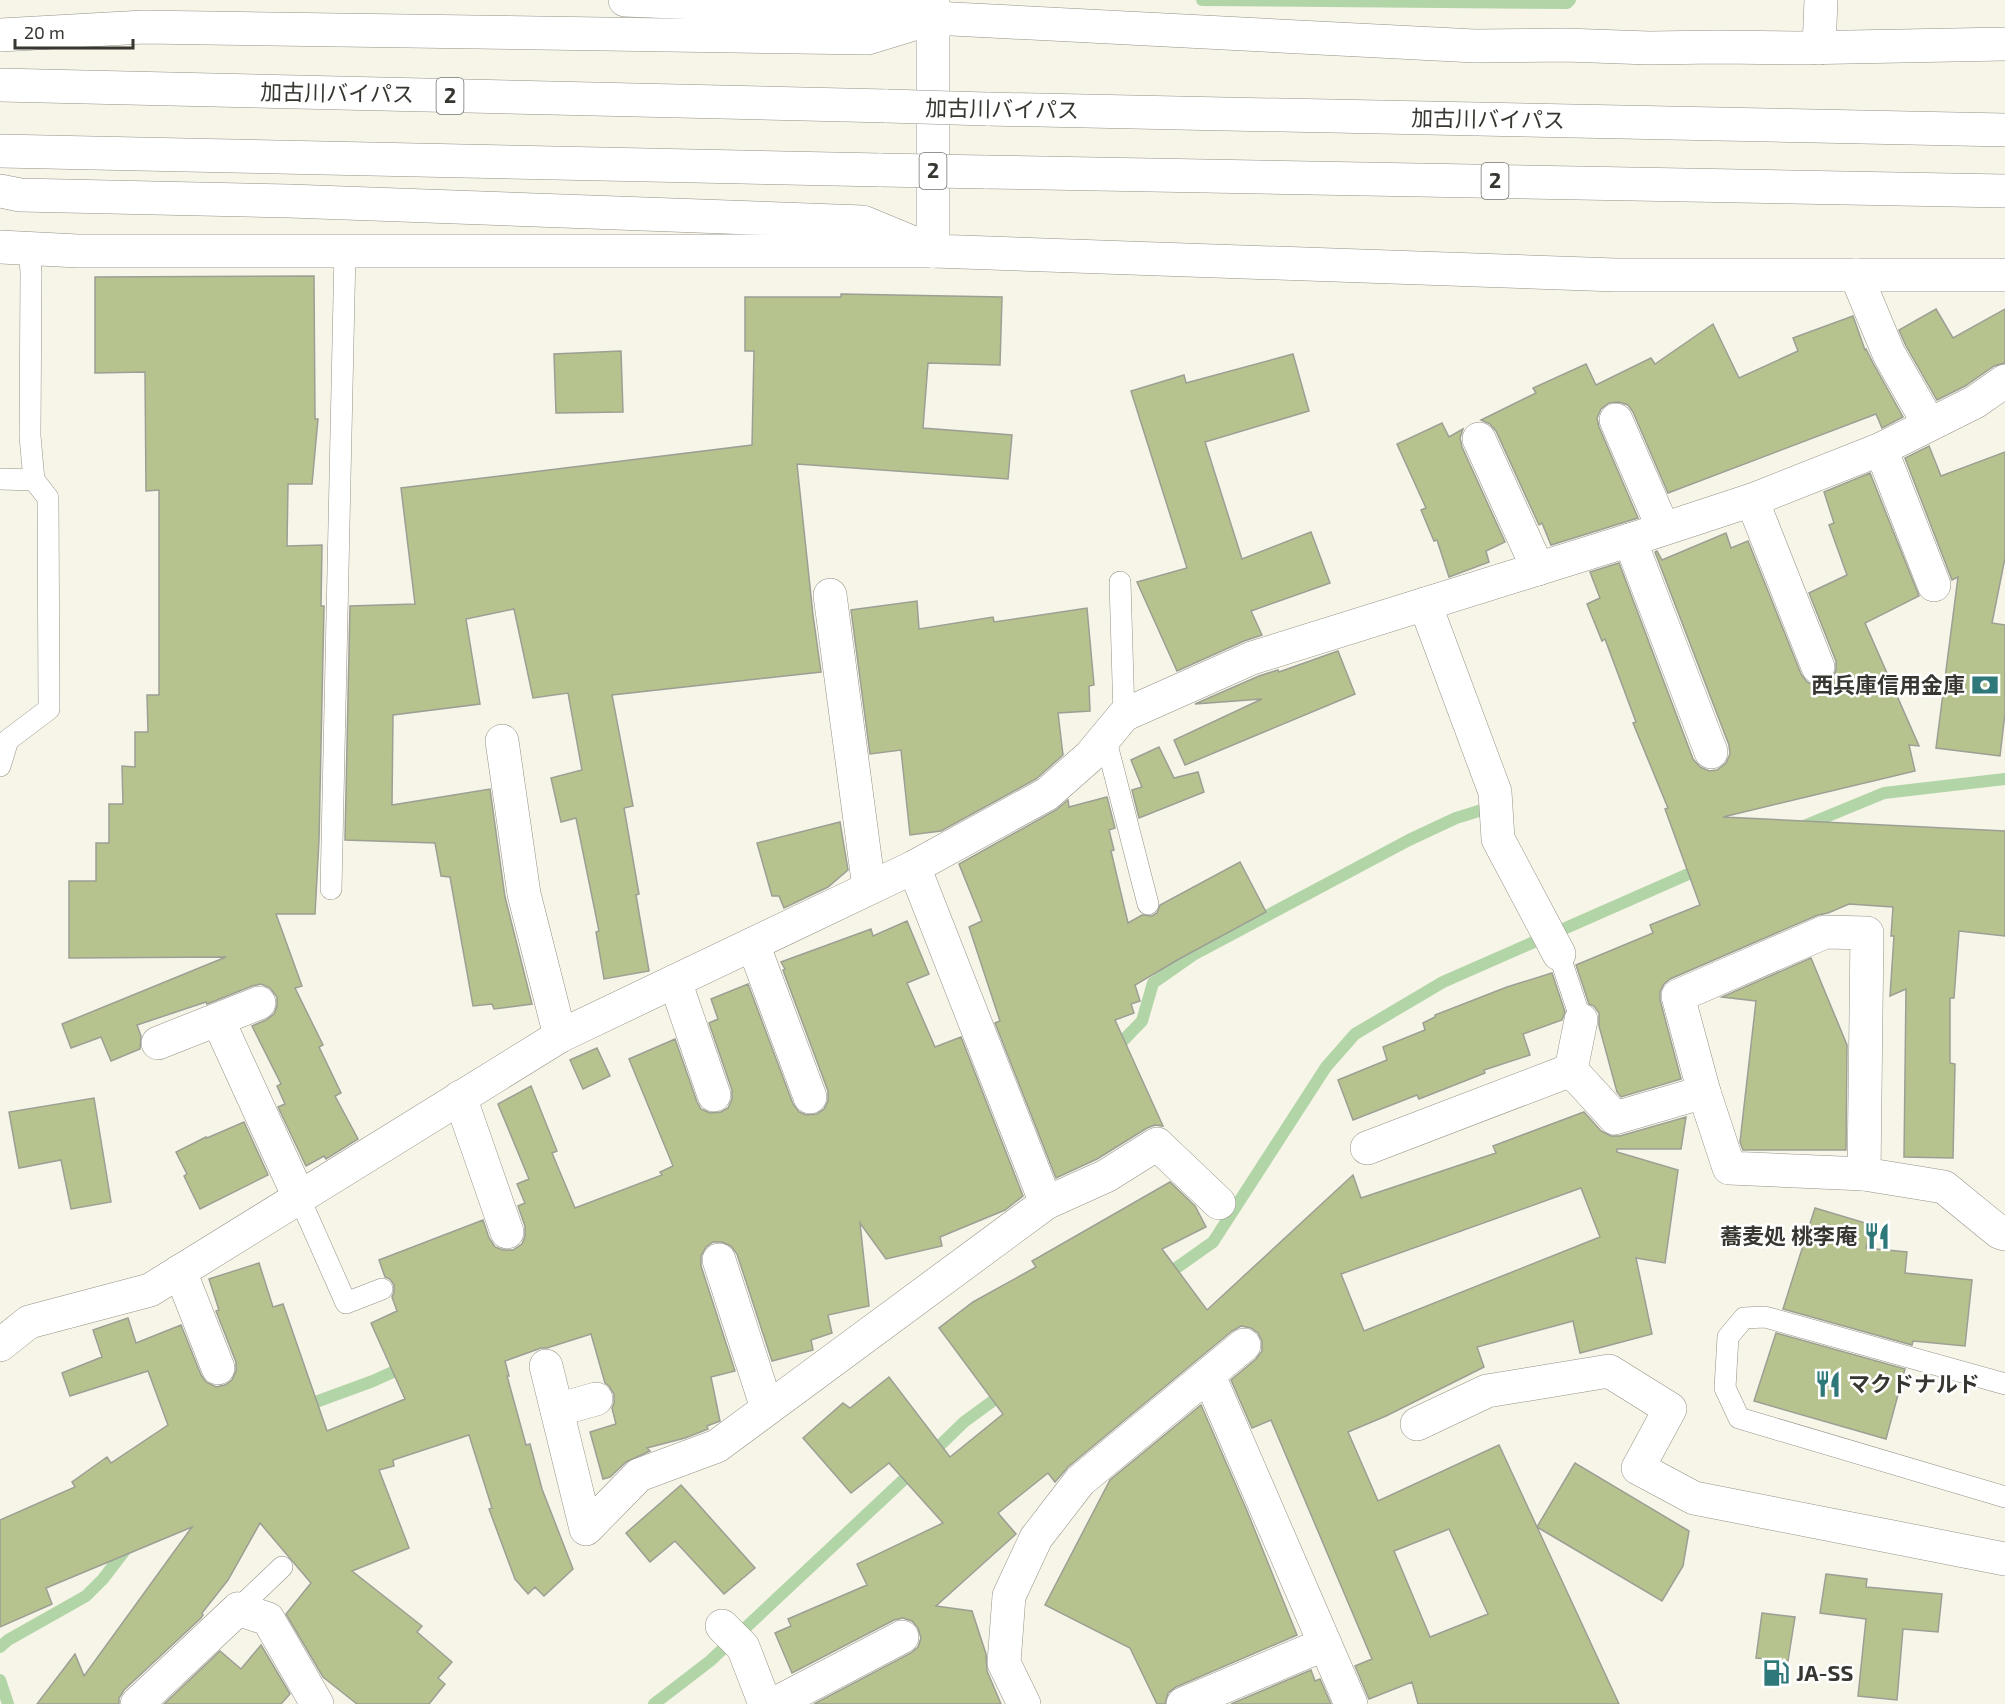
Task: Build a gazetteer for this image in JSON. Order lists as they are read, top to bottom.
{
  "streets": {
    "main road": ["加古川バイパス", "2"]
  },
  "places": {
    "bank": ["西兵庫信用金庫"],
    "restaurant": ["蕎麦処 桃李庵", "マクドナルド"],
    "fuel station": ["JA-SS"]
  },
  "scale_bar": "20 m"
}
